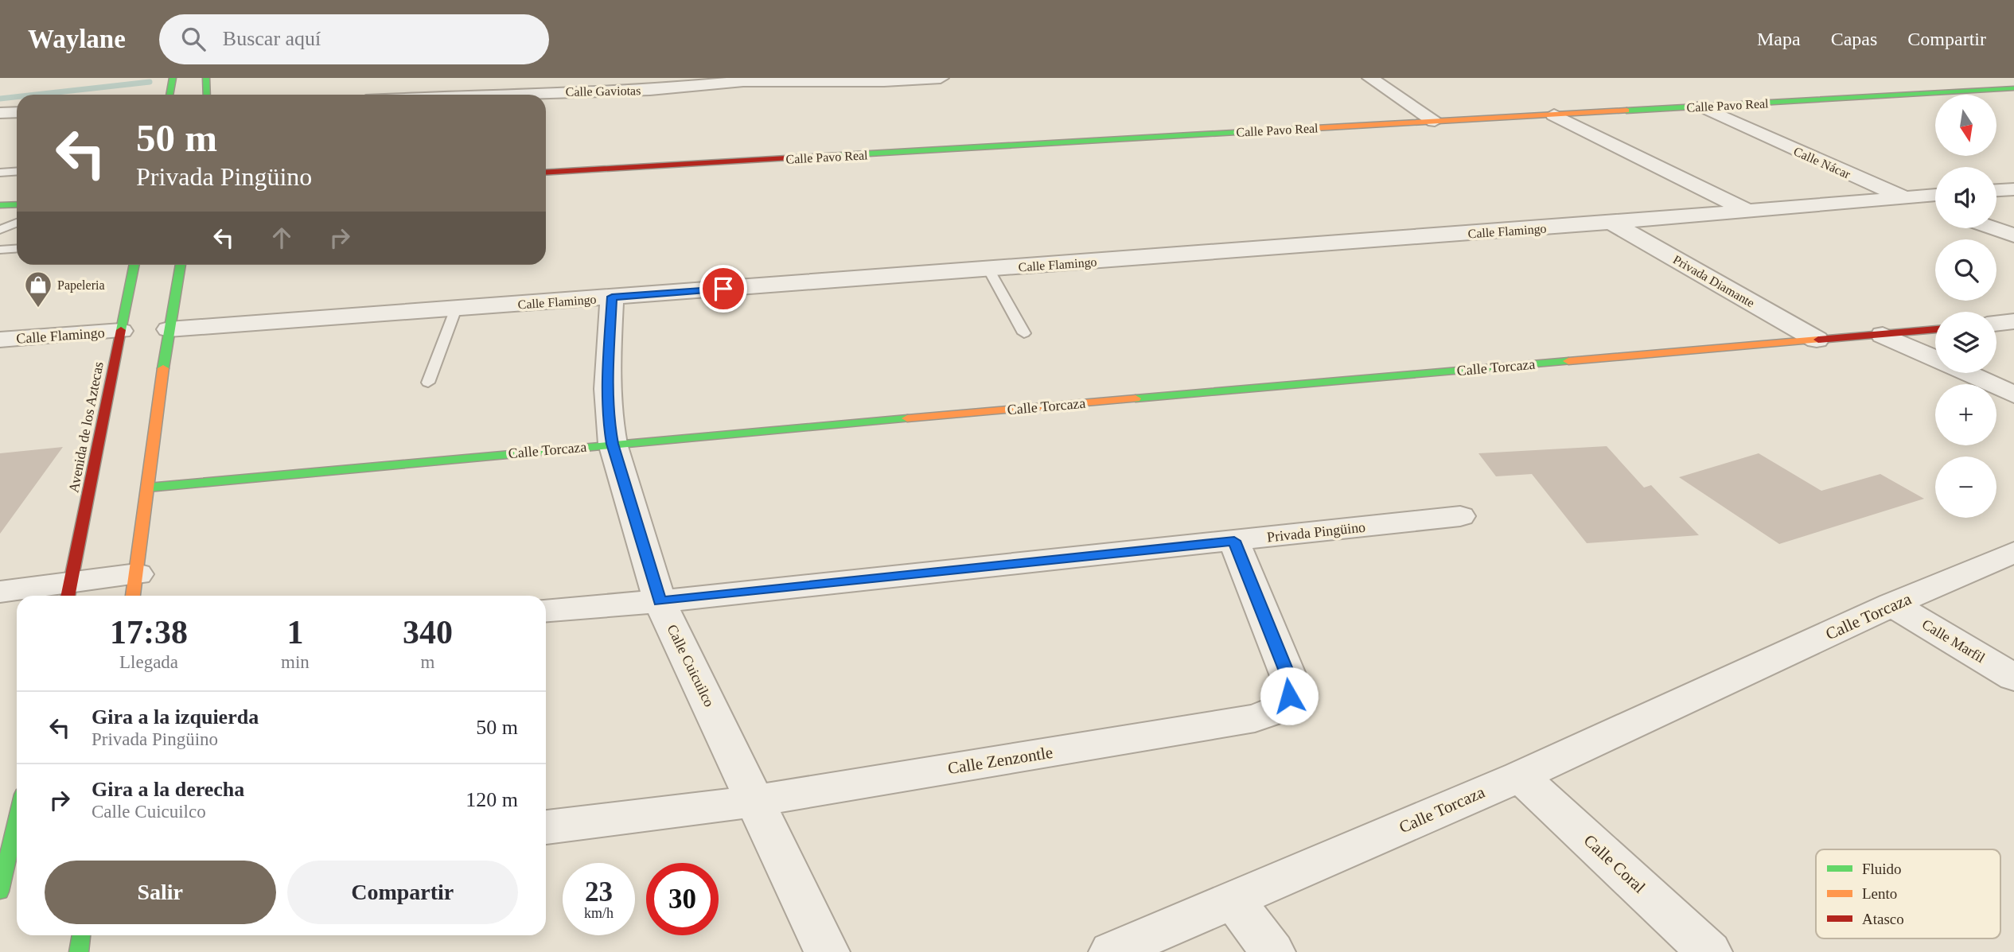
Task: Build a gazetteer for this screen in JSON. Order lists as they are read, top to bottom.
{
  "streets": {
    "street": [
      "Calle Gaviotas",
      "Calle Pavo Real",
      "Calle Nácar",
      "Calle Flamingo",
      "Privada Diamante",
      "Calle Torcaza",
      "Avenida de los Aztecas",
      "Privada Pingüino",
      "Calle Marfil",
      "Calle Cuicuilco",
      "Calle Zenzontle",
      "Calle Coral"
    ]
  },
  "crossings": [
    ["Calle Pavo Real", "Calle Nácar"],
    ["Calle Nácar", "Calle Flamingo"],
    ["Calle Flamingo", "Privada Diamante"],
    ["Calle Flamingo", "Avenida de los Aztecas"],
    ["Calle Flamingo", "Calle Cuicuilco"],
    ["Privada Diamante", "Calle Torcaza"],
    ["Calle Torcaza", "Calle Marfil"],
    ["Calle Torcaza", "Calle Cuicuilco"],
    ["Calle Torcaza", "Calle Coral"],
    ["Privada Pingüino", "Calle Cuicuilco"],
    ["Privada Pingüino", "Calle Zenzontle"],
    ["Calle Cuicuilco", "Calle Zenzontle"]
  ],
  "places": {
    "shop": ["Papeleria"]
  },
  "legend": ["Fluido", "Lento", "Atasco"],
  "north": "bottom",
  "page": {
    "header": "Waylane",
    "search": "Buscar aquí",
    "nav": ["Mapa", "Capas", "Compartir"],
    "map_buttons": ["+", "−"],
    "turn": ["50 m", "Privada Pingüino"],
    "eta": [
      "17:38",
      "Llegada",
      "1",
      "min",
      "340",
      "m"
    ],
    "list": [
      {
        "name": "Gira a la izquierda",
        "note": "Privada Pingüino",
        "value": "50 m"
      },
      {
        "name": "Gira a la derecha",
        "note": "Calle Cuicuilco",
        "value": "120 m"
      }
    ],
    "buttons": ["Salir", "Compartir"],
    "speed": "23 km/h",
    "limit": "30"
  }
}
